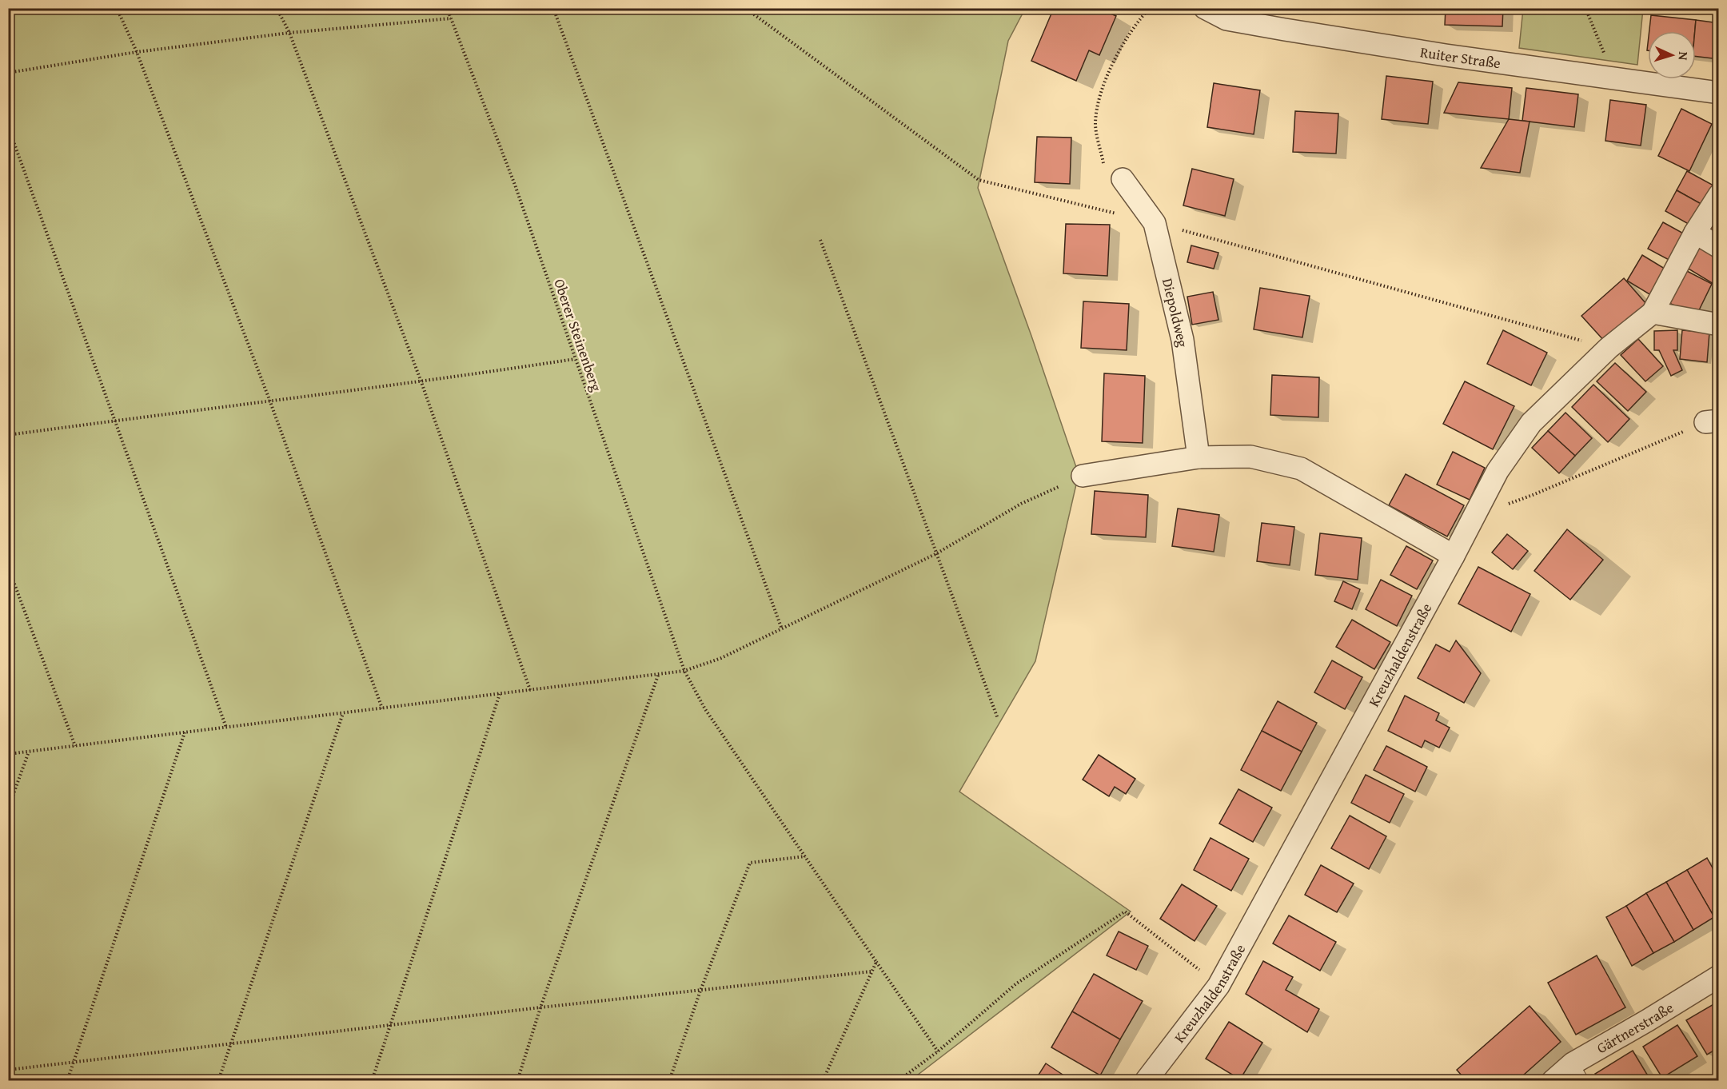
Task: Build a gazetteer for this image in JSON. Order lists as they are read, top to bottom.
{
  "streets": {
    "street": [
      "Ruiter Straße",
      "Diepoldweg",
      "Kreuzhaldenstraße",
      "Gärtnerstraße"
    ],
    "path": ["Oberer Steinenberg"]
  },
  "north": "right"
}
